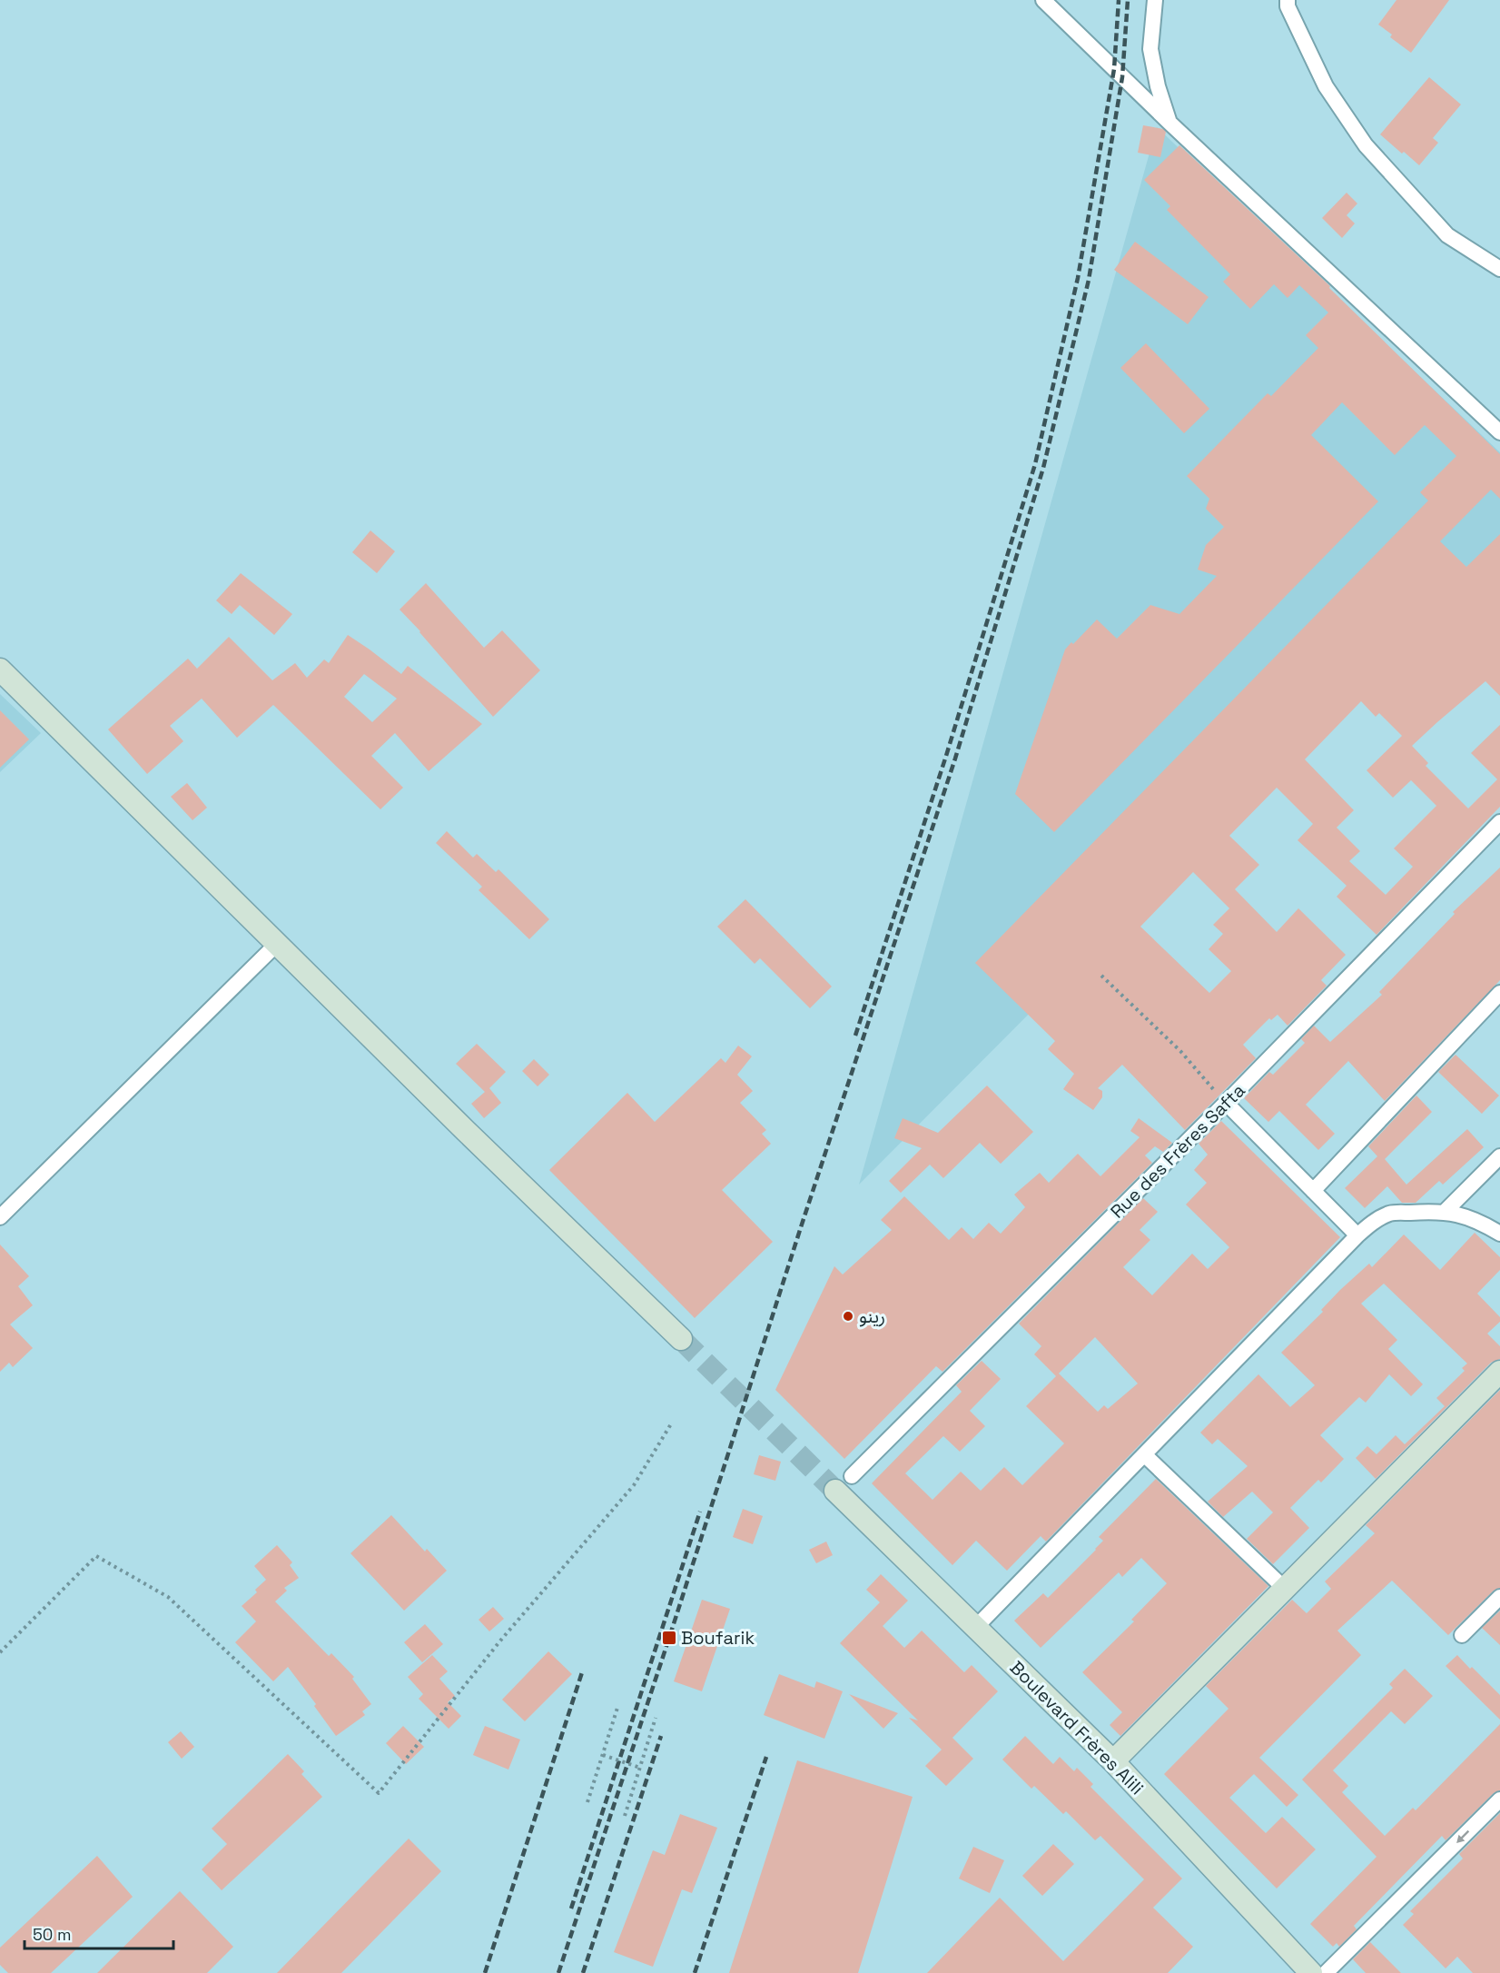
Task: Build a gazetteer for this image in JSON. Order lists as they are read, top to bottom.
{
  "streets": {
    "main road": ["Boulevard Frères Alili"],
    "street": ["Rue des Frères Safta"]
  },
  "places": {
    "other": ["رينو"],
    "transit": ["Boufarik"]
  },
  "scale_bar": "50 m"
}
